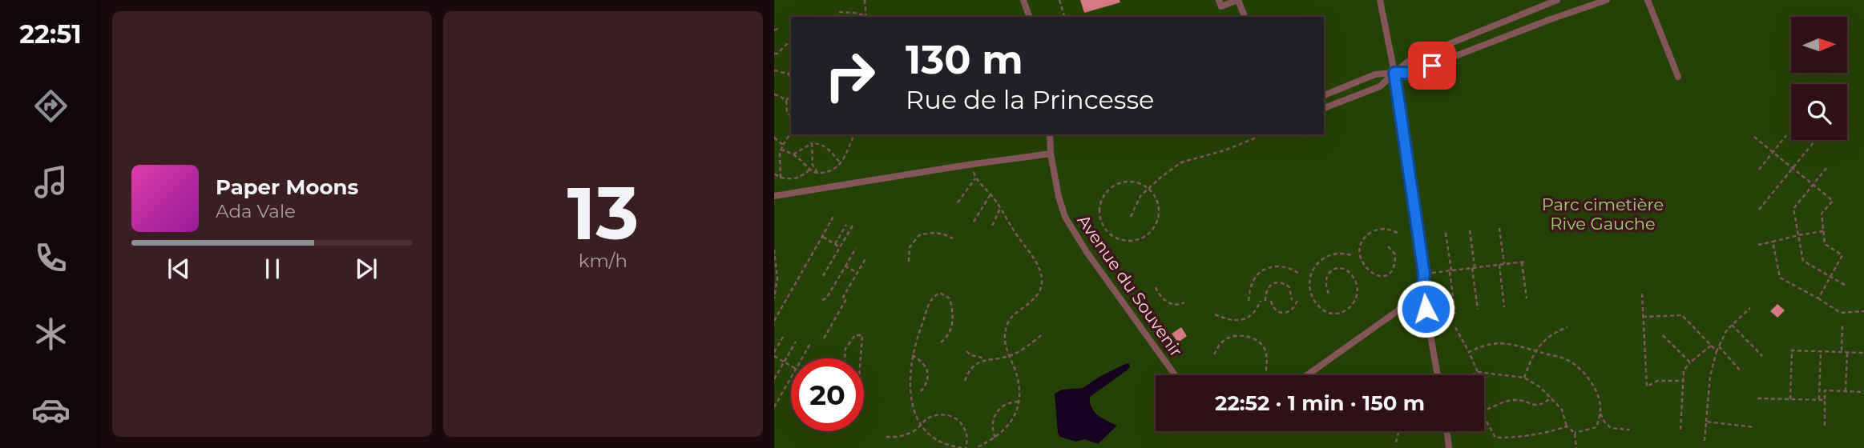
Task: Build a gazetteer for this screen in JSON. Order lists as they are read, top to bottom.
{
  "streets": {
    "lane": ["Avenue du Souvenir"]
  },
  "parks": ["Parc cimetière Rive Gauche"],
  "north": "right",
  "page": {
    "tabs": "22:51",
    "tile": ["13", "km/h"],
    "turn": ["130 m", "Rue de la Princesse"],
    "song": ["Paper Moons", "Ada Vale"],
    "limit": "20",
    "trip": "22:52 · 1 min · 150 m"
  }
}
